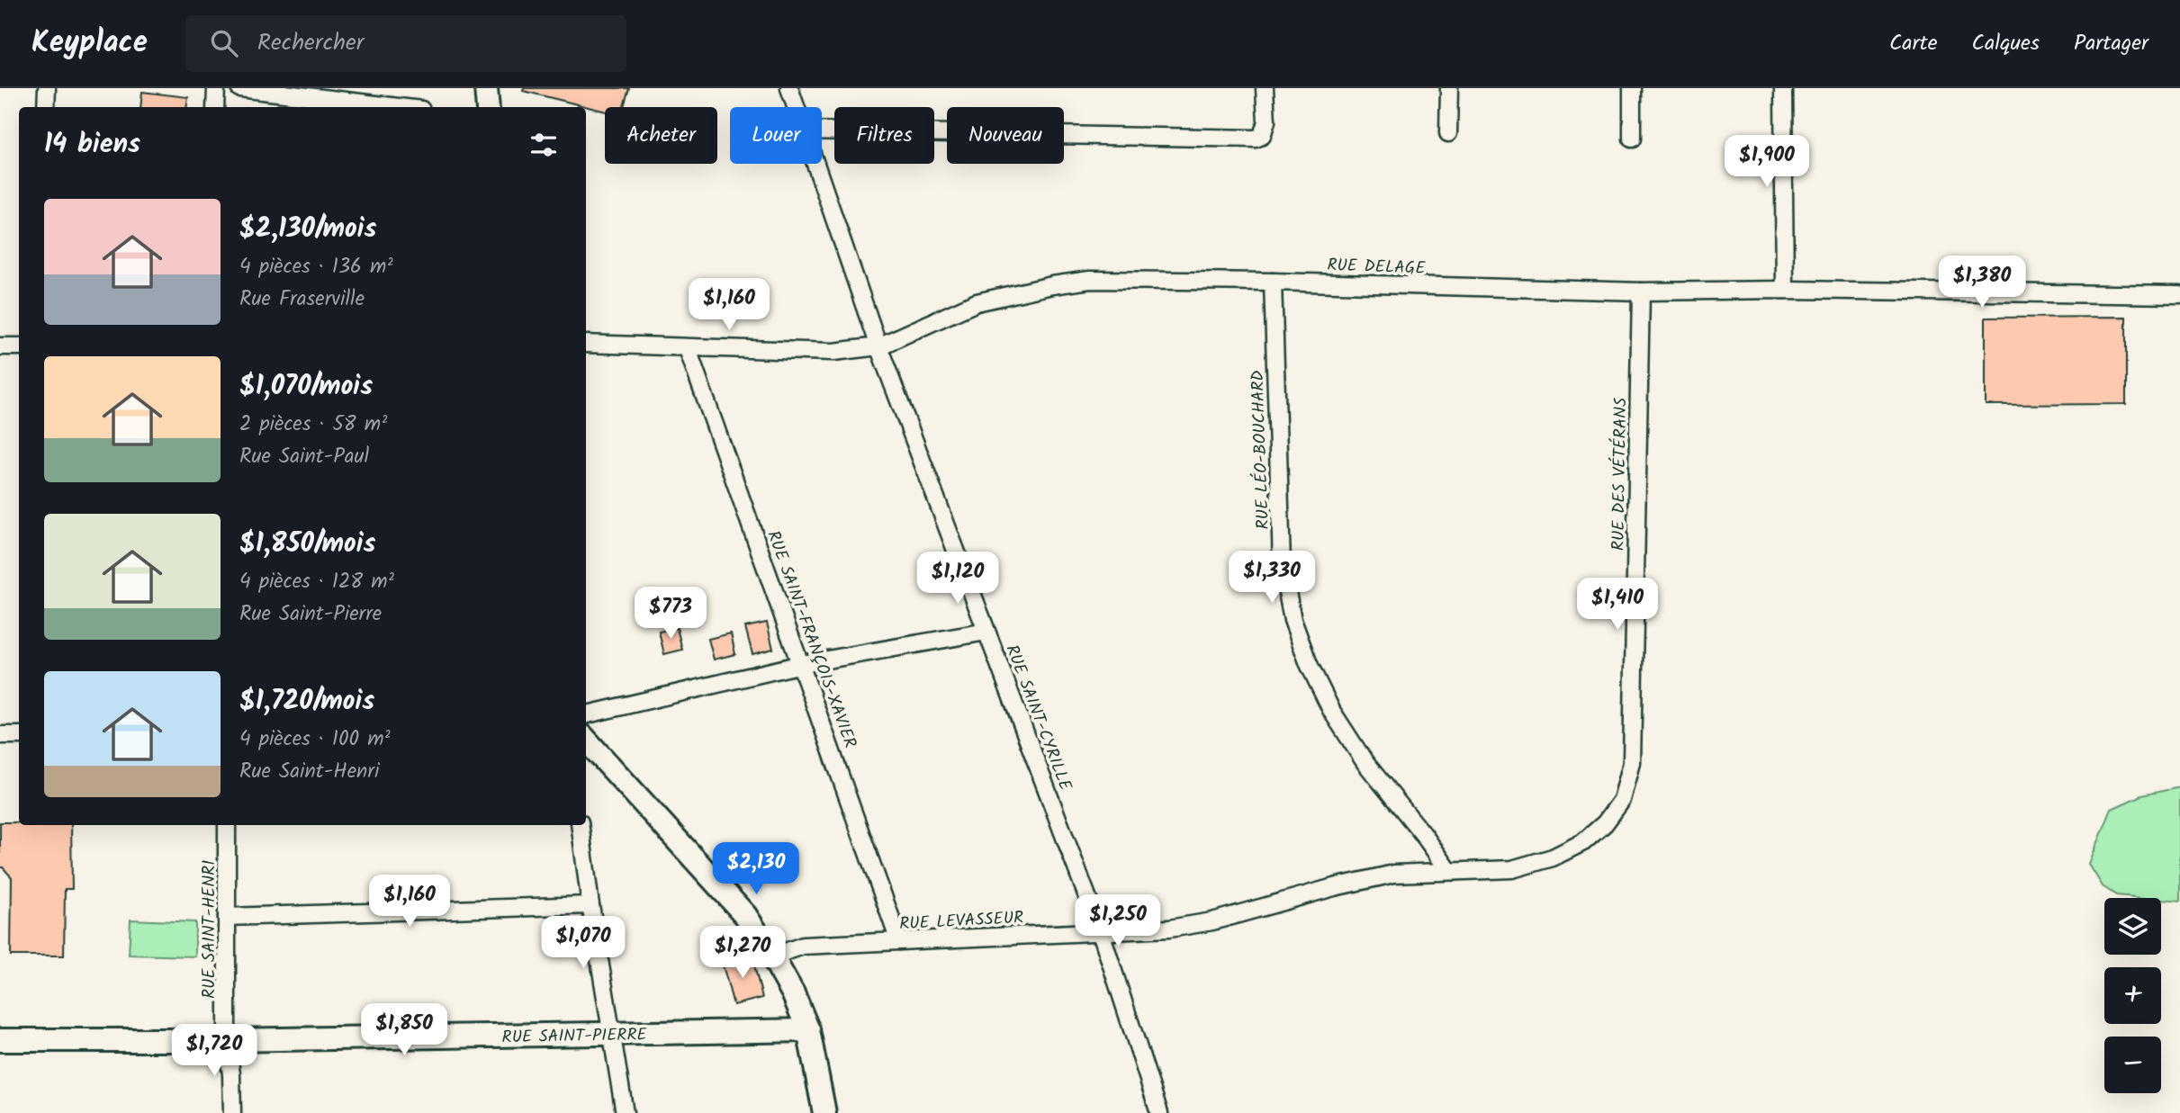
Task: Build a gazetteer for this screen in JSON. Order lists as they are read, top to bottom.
{
  "streets": {
    "street": [
      "RUE DELAGE",
      "RUE LÉO-BOUCHARD",
      "RUE DES VÉTÉRANS",
      "RUE SAINT-FRANÇOIS-XAVIER",
      "RUE SAINT-CYRILLE",
      "RUE LEVASSEUR",
      "RUE SAINT-HENRI",
      "RUE SAINT-PIERRE"
    ]
  },
  "crossings": [
    ["RUE DELAGE", "RUE LÉO-BOUCHARD"],
    ["RUE DELAGE", "RUE DES VÉTÉRANS"],
    ["RUE DELAGE", "RUE SAINT-FRANÇOIS-XAVIER"],
    ["RUE DELAGE", "RUE SAINT-CYRILLE"],
    ["RUE LÉO-BOUCHARD", "RUE DES VÉTÉRANS"],
    ["RUE LÉO-BOUCHARD", "RUE LEVASSEUR"],
    ["RUE DES VÉTÉRANS", "RUE LEVASSEUR"],
    ["RUE SAINT-FRANÇOIS-XAVIER", "RUE LEVASSEUR"],
    ["RUE SAINT-CYRILLE", "RUE LEVASSEUR"],
    ["RUE SAINT-HENRI", "RUE SAINT-PIERRE"]
  ],
  "page": {
    "header": "Keyplace",
    "search": "Rechercher",
    "nav": ["Carte", "Calques", "Partager"],
    "chip": [
      "Acheter",
      "Louer",
      "Filtres",
      "Nouveau"
    ],
    "heading": "14 biens",
    "price": [
      "$1,900",
      "$1,380",
      "$1,160",
      "$1,330",
      "$1,120",
      "$1,410",
      "$773",
      "$2,130",
      "$1,160",
      "$1,250",
      "$1,070",
      "$1,270",
      "$1,850",
      "$1,720"
    ],
    "list": [
      {
        "name": "$2,130/mois",
        "note": "4 pièces · 136 m² · Rue Fraserville"
      },
      {
        "name": "$1,070/mois",
        "note": "2 pièces · 58 m² · Rue Saint-Paul"
      },
      {
        "name": "$1,850/mois",
        "note": "4 pièces · 128 m² · Rue Saint-Pierre"
      },
      {
        "name": "$1,720/mois",
        "note": "4 pièces · 100 m² · Rue Saint-Henri"
      }
    ],
    "map_buttons": ["+", "−"]
  }
}
